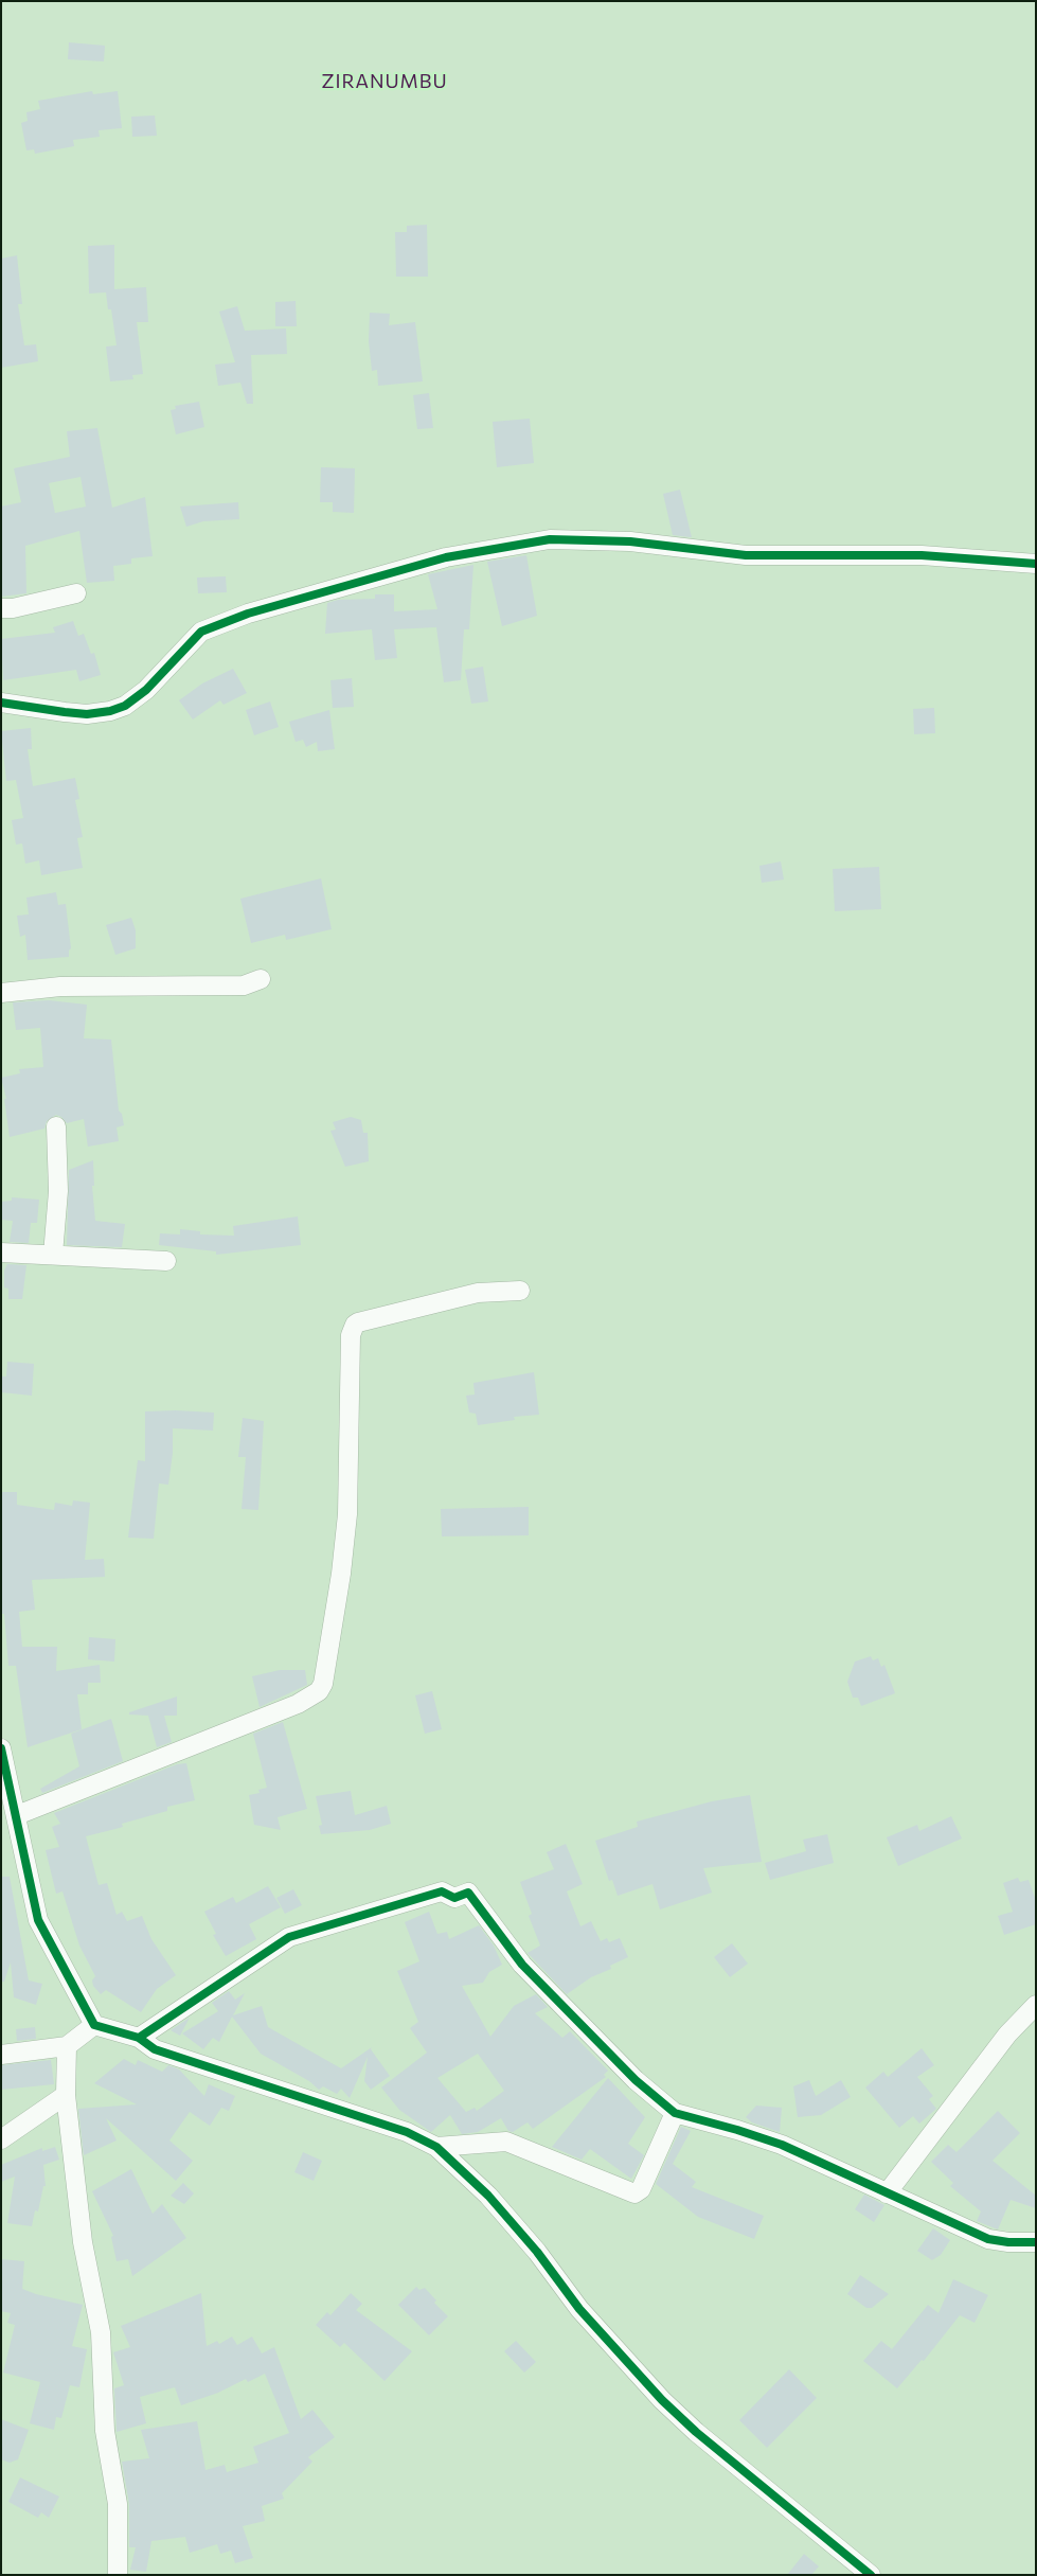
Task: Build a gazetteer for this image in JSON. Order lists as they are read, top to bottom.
{
  "districts": ["ZIRANUMBU"]
}
